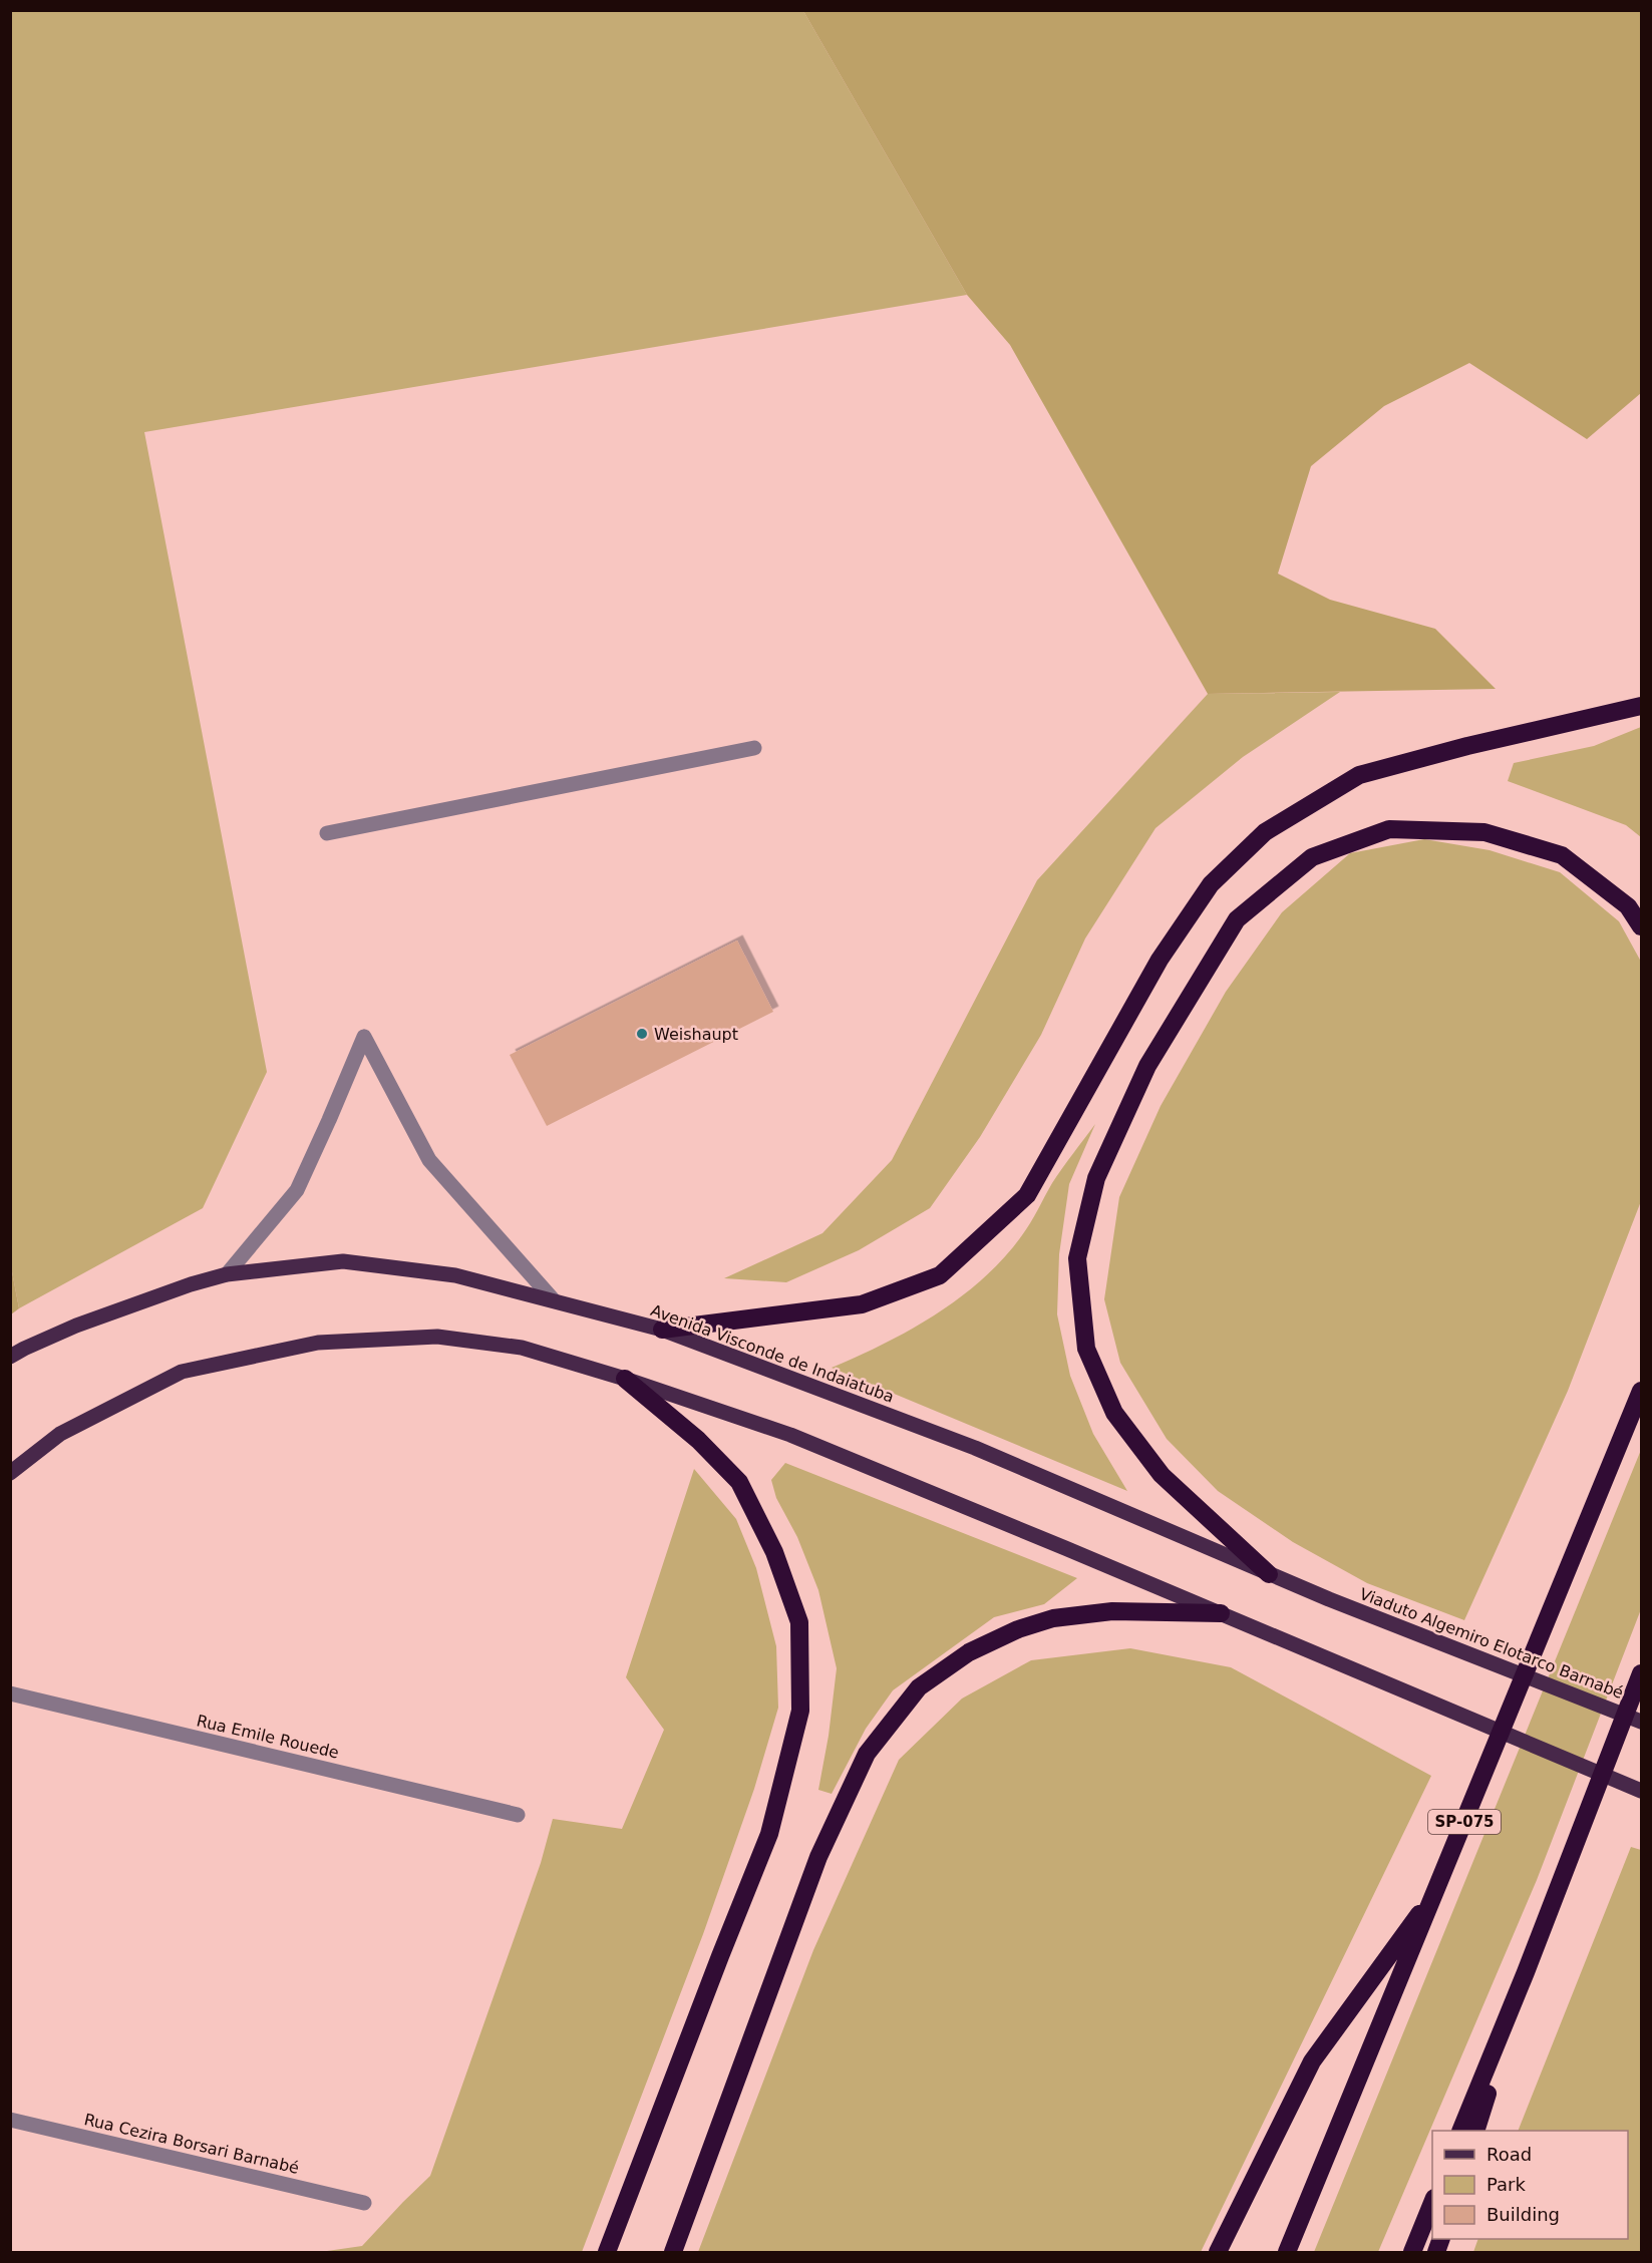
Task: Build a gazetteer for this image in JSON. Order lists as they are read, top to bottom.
{
  "streets": {
    "highway": ["SP-075"],
    "main road": ["Avenida Visconde de Indaiatuba", "Viaduto Algemiro Elotarco Barnabé"],
    "street": ["Rua Emile Rouede", "Rua Cezira Borsari Barnabé"]
  },
  "crossings": [
    ["Avenida Visconde de Indaiatuba", "Viaduto Algemiro Elotarco Barnabé"]
  ],
  "places": ["Weishaupt"],
  "legend": ["Road", "Park", "Building"]
}
